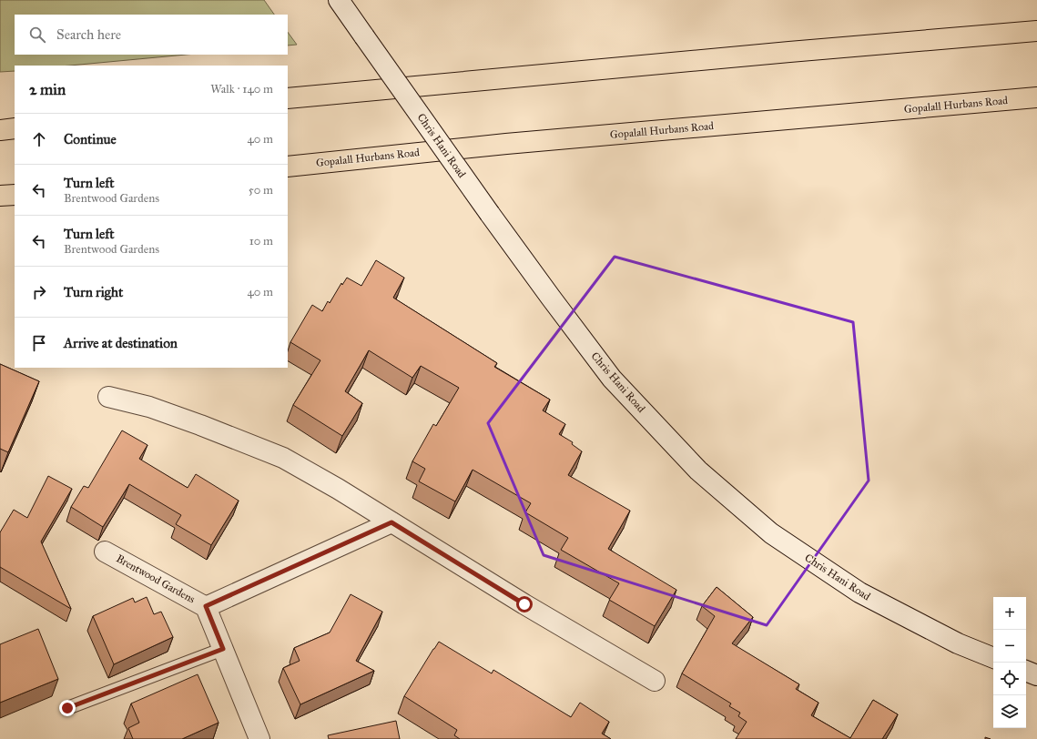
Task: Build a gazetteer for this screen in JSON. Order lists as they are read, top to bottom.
{
  "streets": {
    "highway": ["Gopalall Hurbans Road"],
    "street": ["Chris Hani Road", "Brentwood Gardens"]
  },
  "page": {
    "search": "Search here",
    "heading": ["2 min", "Walk · 140 m"],
    "list": [
      ["Continue", "40 m"],
      ["Turn left", "Brentwood Gardens", "50 m"],
      ["Turn left", "Brentwood Gardens", "10 m"],
      ["Turn right", "40 m"],
      "Arrive at destination"
    ],
    "map_buttons": ["+", "−"]
  }
}
